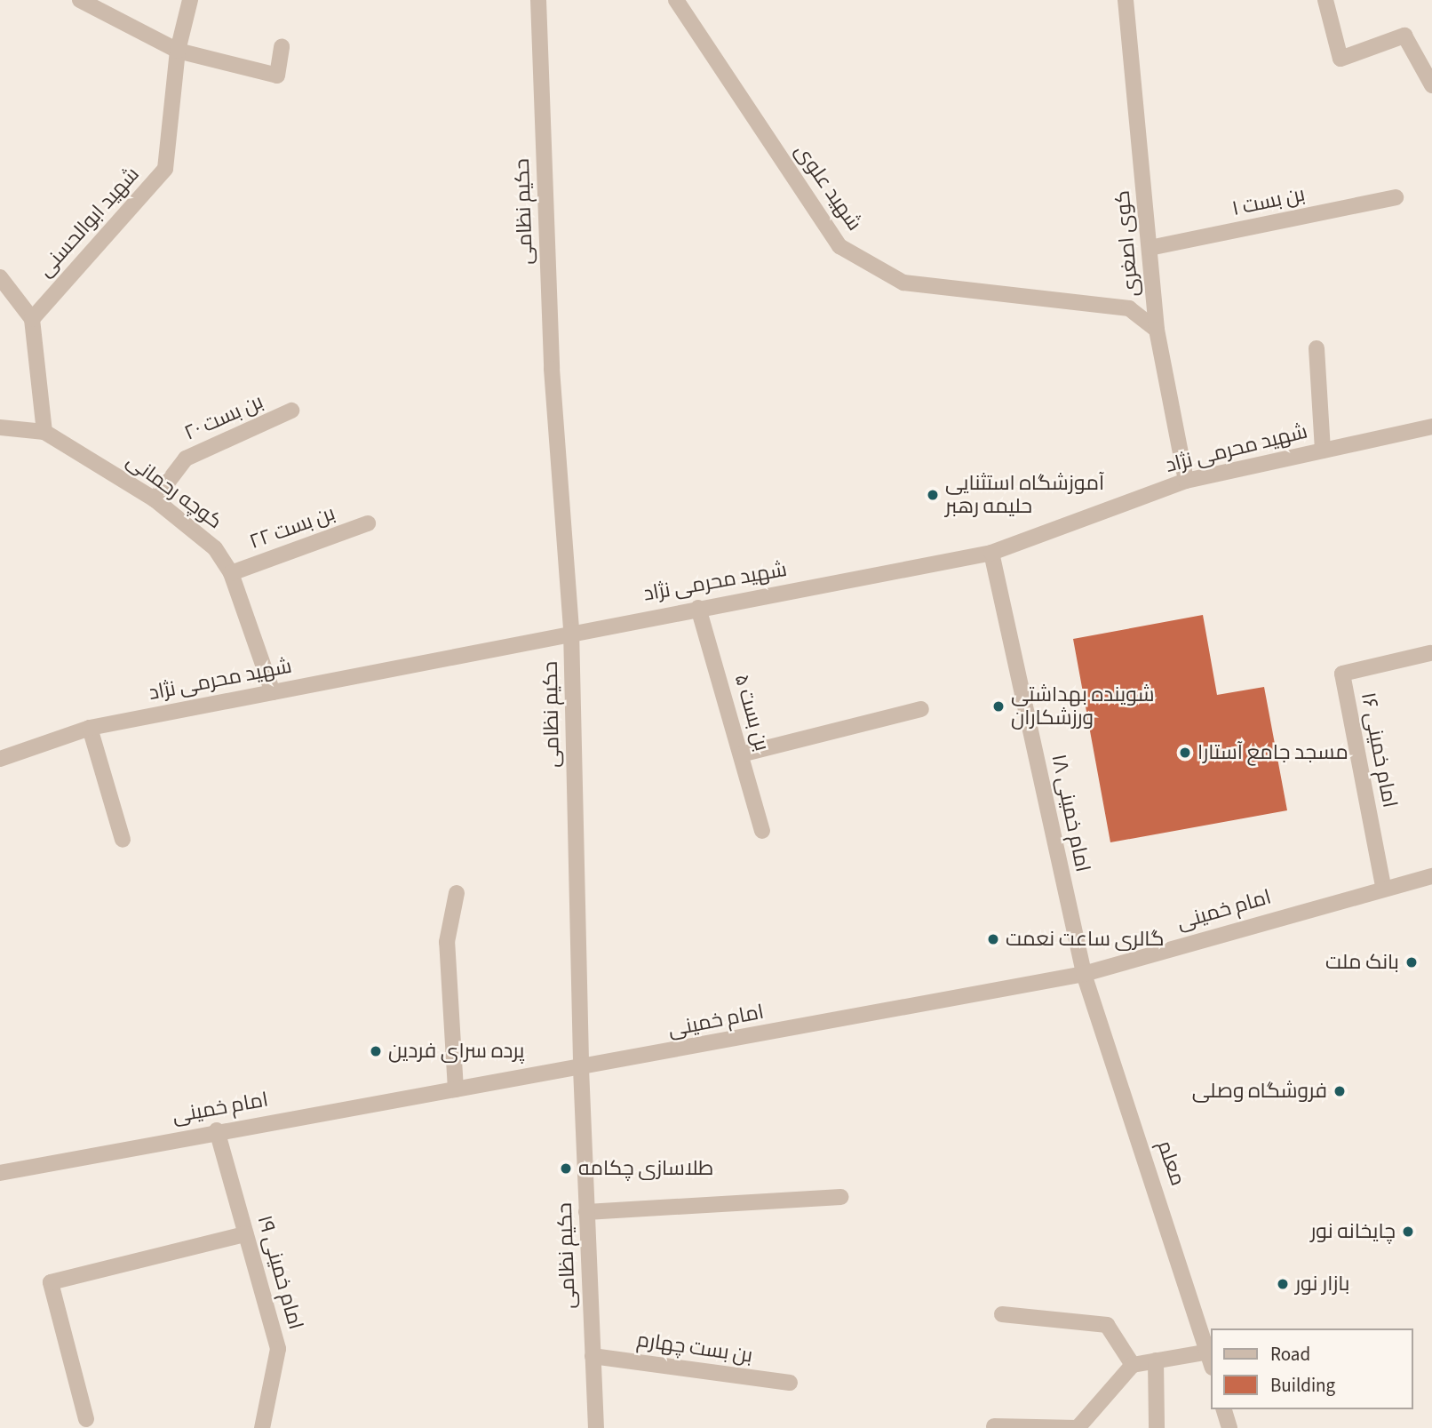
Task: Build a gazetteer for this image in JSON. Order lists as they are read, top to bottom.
{
  "streets": {
    "street": [
      "شهید علوی",
      "بن بست ۱",
      "حکیم نظامی",
      "شهید ابوالحسنی",
      "کوی اصغری",
      "بن بست ۲۰",
      "شهید محرمی نژاد",
      "کوچه رحمانی",
      "بن بست ۲۲",
      "بن بست ۵",
      "امام خمینی ۱۶",
      "امام خمینی ۱۸",
      "امام خمینی",
      "معلم",
      "امام خمینی ۱۹",
      "بن بست چهارم"
    ]
  },
  "crossings": [
    ["شهید علوی", "کوی اصغری"],
    ["بن بست ۱", "کوی اصغری"],
    ["حکیم نظامی", "شهید محرمی نژاد"],
    ["حکیم نظامی", "امام خمینی"],
    ["حکیم نظامی", "بن بست چهارم"],
    ["کوی اصغری", "شهید محرمی نژاد"],
    ["بن بست ۲۰", "کوچه رحمانی"],
    ["شهید محرمی نژاد", "کوچه رحمانی"],
    ["شهید محرمی نژاد", "بن بست ۵"],
    ["شهید محرمی نژاد", "امام خمینی ۱۸"],
    ["کوچه رحمانی", "بن بست ۲۲"],
    ["امام خمینی ۱۶", "امام خمینی"],
    ["امام خمینی ۱۸", "امام خمینی"],
    ["امام خمینی ۱۸", "معلم"],
    ["امام خمینی", "معلم"],
    ["امام خمینی", "امام خمینی ۱۹"]
  ],
  "places": [
    "آموزشگاه استثنایی حلیمه رهبر",
    "شوینده بهداشتی ورزشکاران",
    "مسجد جامع آستارا",
    "گالری ساعت نعمت",
    "بانک ملت",
    "پرده سرای فردین",
    "فروشگاه وصلی",
    "طلاسازی چکامه",
    "چایخانه نور",
    "بازار نور"
  ],
  "legend": ["Road", "Building"]
}
